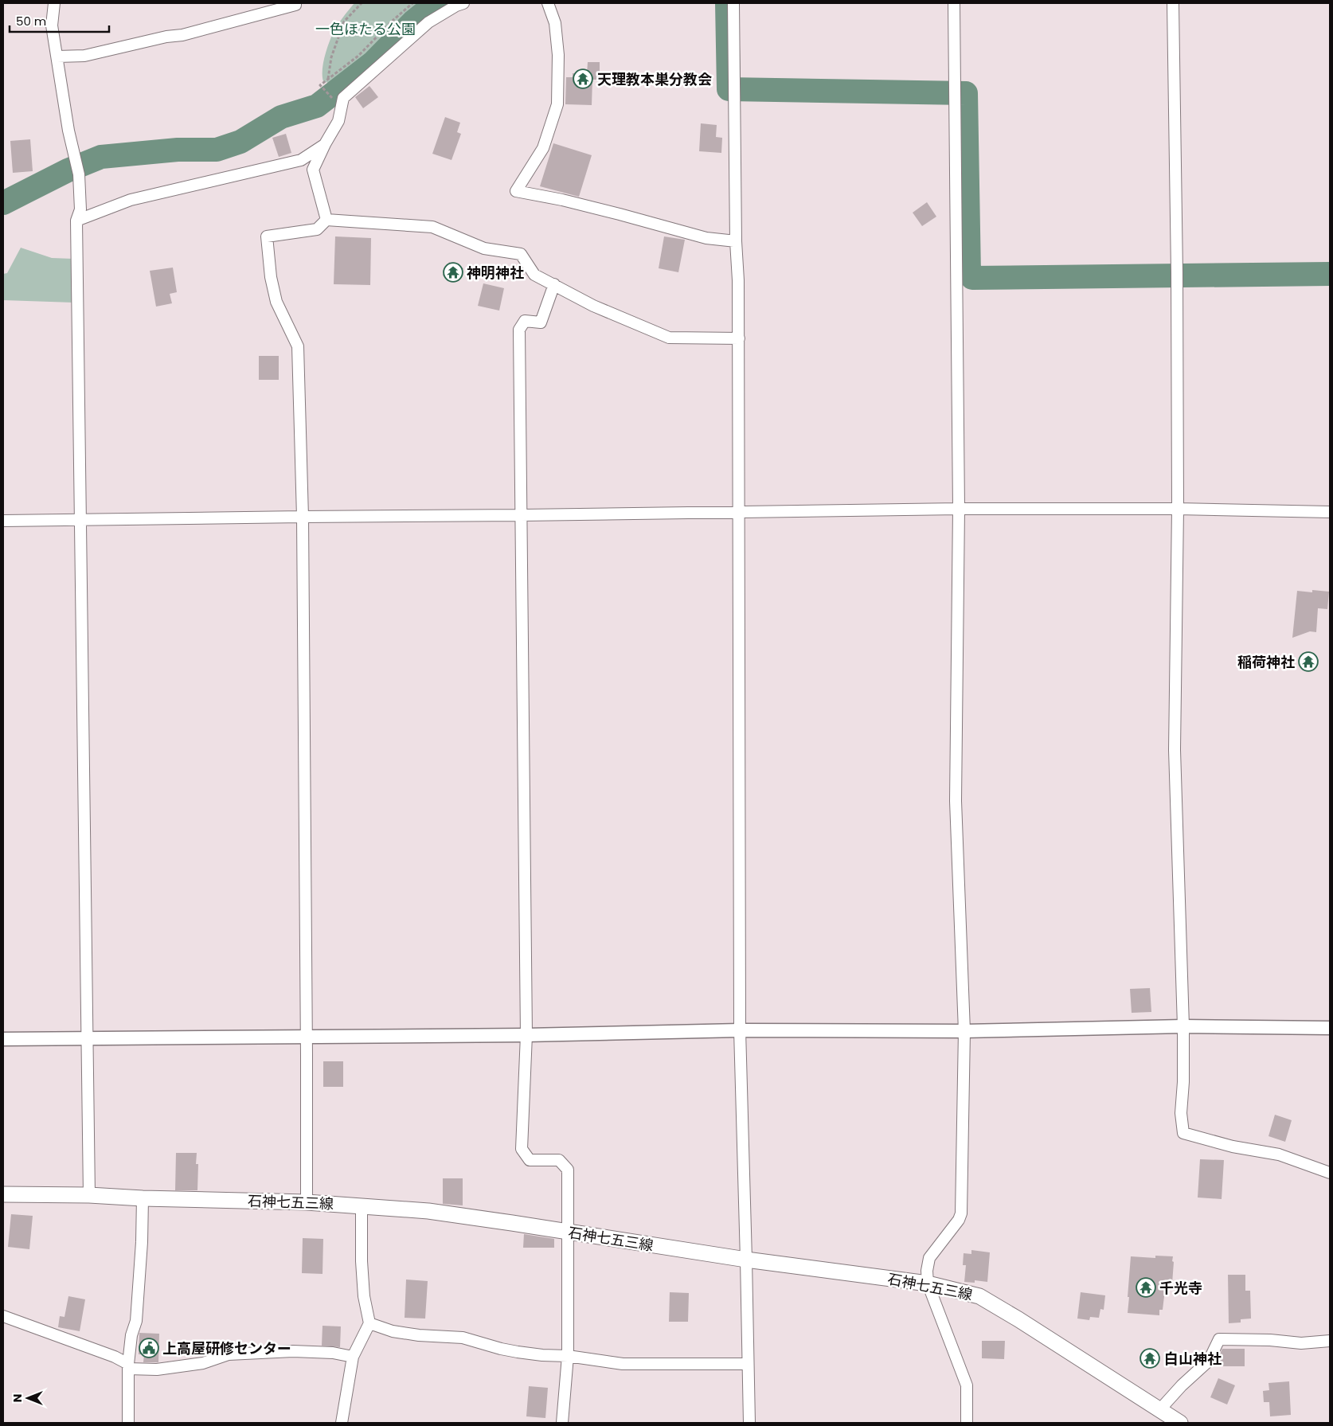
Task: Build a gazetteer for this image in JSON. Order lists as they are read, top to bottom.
{
  "streets": {
    "main road": ["石神七五三線"]
  },
  "parks": ["一色ほたる公園"],
  "places": {
    "temple": [
      "天理教本巣分教会",
      "神明神社",
      "稲荷神社",
      "千光寺",
      "白山神社"
    ],
    "public building": ["上高屋研修センター"]
  },
  "scale_bar": "50 m",
  "north": "left"
}
